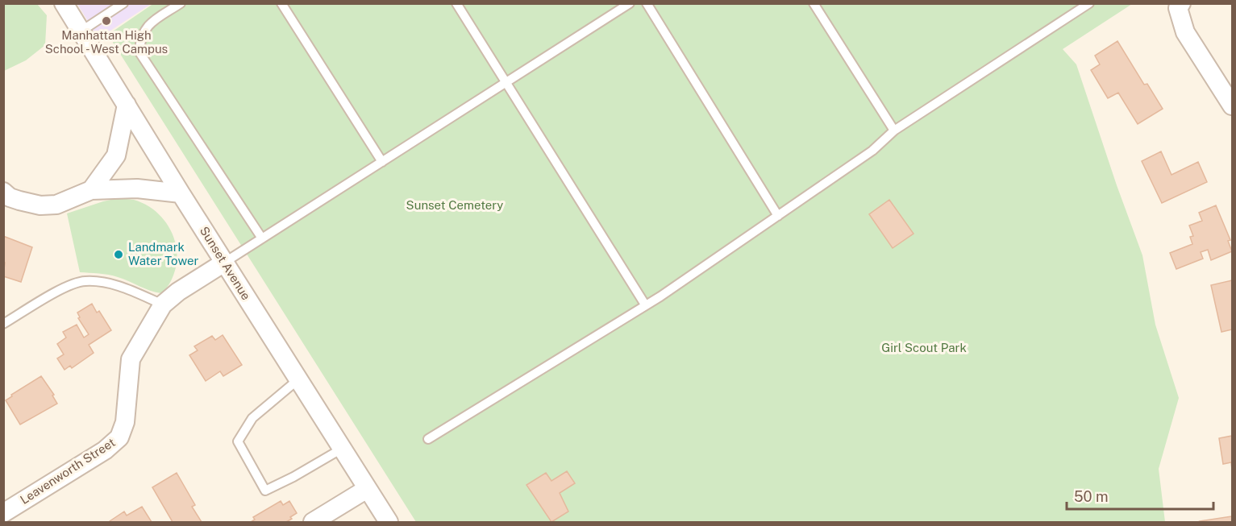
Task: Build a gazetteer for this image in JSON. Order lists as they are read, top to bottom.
{
  "streets": {
    "street": ["Sunset Avenue", "Leavenworth Street"]
  },
  "crossings": [
    ["Sunset Avenue", "Leavenworth Street"]
  ],
  "parks": ["Sunset Cemetery", "Girl Scout Park"],
  "places": ["Manhattan High School - West Campus", "Landmark Water Tower"],
  "scale_bar": "50 m"
}
